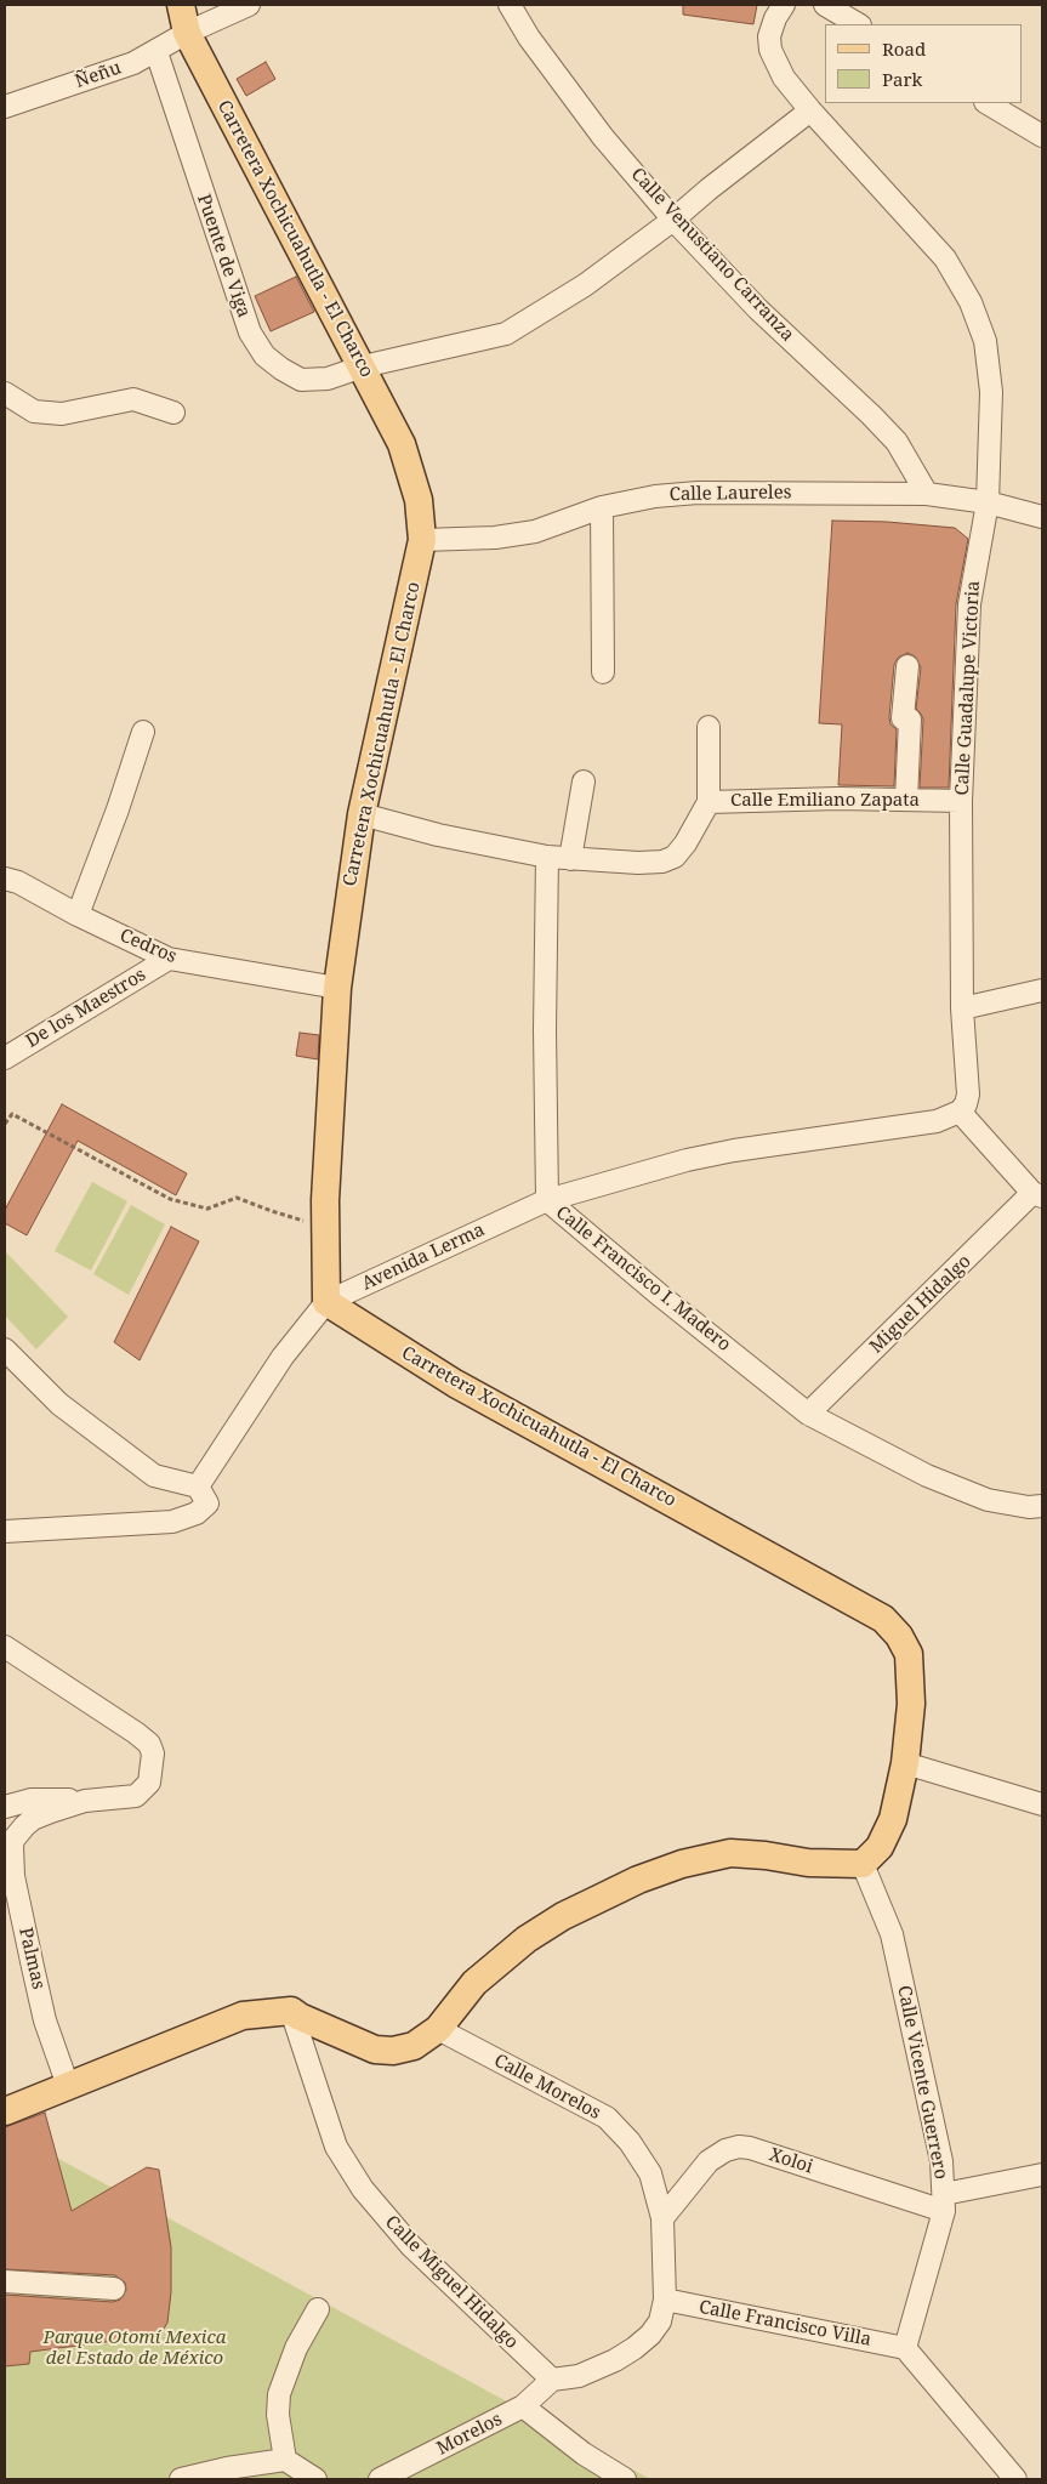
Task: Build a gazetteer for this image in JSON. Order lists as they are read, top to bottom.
{
  "streets": {
    "main road": ["Carretera Xochicuahutla - El Charco"],
    "street": [
      "Ñeñu",
      "Calle Venustiano Carranza",
      "Puente de Viga",
      "Calle Laureles",
      "Calle Guadalupe Victoria",
      "Calle Emiliano Zapata",
      "Cedros",
      "De los Maestros",
      "Avenida Lerma",
      "Calle Francisco I. Madero",
      "Miguel Hidalgo",
      "Palmas",
      "Calle Vicente Guerrero",
      "Calle Morelos",
      "Xoloi",
      "Calle Miguel Hidalgo",
      "Calle Francisco Villa",
      "Morelos"
    ]
  },
  "crossings": [
    ["Ñeñu", "Carretera Xochicuahutla - El Charco"],
    ["Ñeñu", "Puente de Viga"],
    ["Carretera Xochicuahutla - El Charco", "Puente de Viga"],
    ["Carretera Xochicuahutla - El Charco", "Calle Laureles"],
    ["Carretera Xochicuahutla - El Charco", "Calle Emiliano Zapata"],
    ["Carretera Xochicuahutla - El Charco", "Cedros"],
    ["Carretera Xochicuahutla - El Charco", "Avenida Lerma"],
    ["Carretera Xochicuahutla - El Charco", "Calle Vicente Guerrero"],
    ["Calle Venustiano Carranza", "Puente de Viga"],
    ["Calle Venustiano Carranza", "Calle Laureles"],
    ["Puente de Viga", "Calle Guadalupe Victoria"],
    ["Calle Laureles", "Calle Guadalupe Victoria"],
    ["Calle Guadalupe Victoria", "Calle Emiliano Zapata"],
    ["Calle Guadalupe Victoria", "Avenida Lerma"],
    ["Calle Emiliano Zapata", "Calle Francisco I. Madero"],
    ["Cedros", "De los Maestros"],
    ["Avenida Lerma", "Calle Francisco I. Madero"],
    ["Calle Francisco I. Madero", "Miguel Hidalgo"],
    ["Calle Vicente Guerrero", "Xoloi"],
    ["Calle Vicente Guerrero", "Calle Francisco Villa"],
    ["Calle Morelos", "Xoloi"],
    ["Calle Morelos", "Calle Miguel Hidalgo"],
    ["Calle Morelos", "Calle Francisco Villa"],
    ["Calle Morelos", "Morelos"],
    ["Calle Miguel Hidalgo", "Morelos"]
  ],
  "parks": ["Parque Otomí Mexica del Estado de México"],
  "legend": ["Road", "Park"]
}
